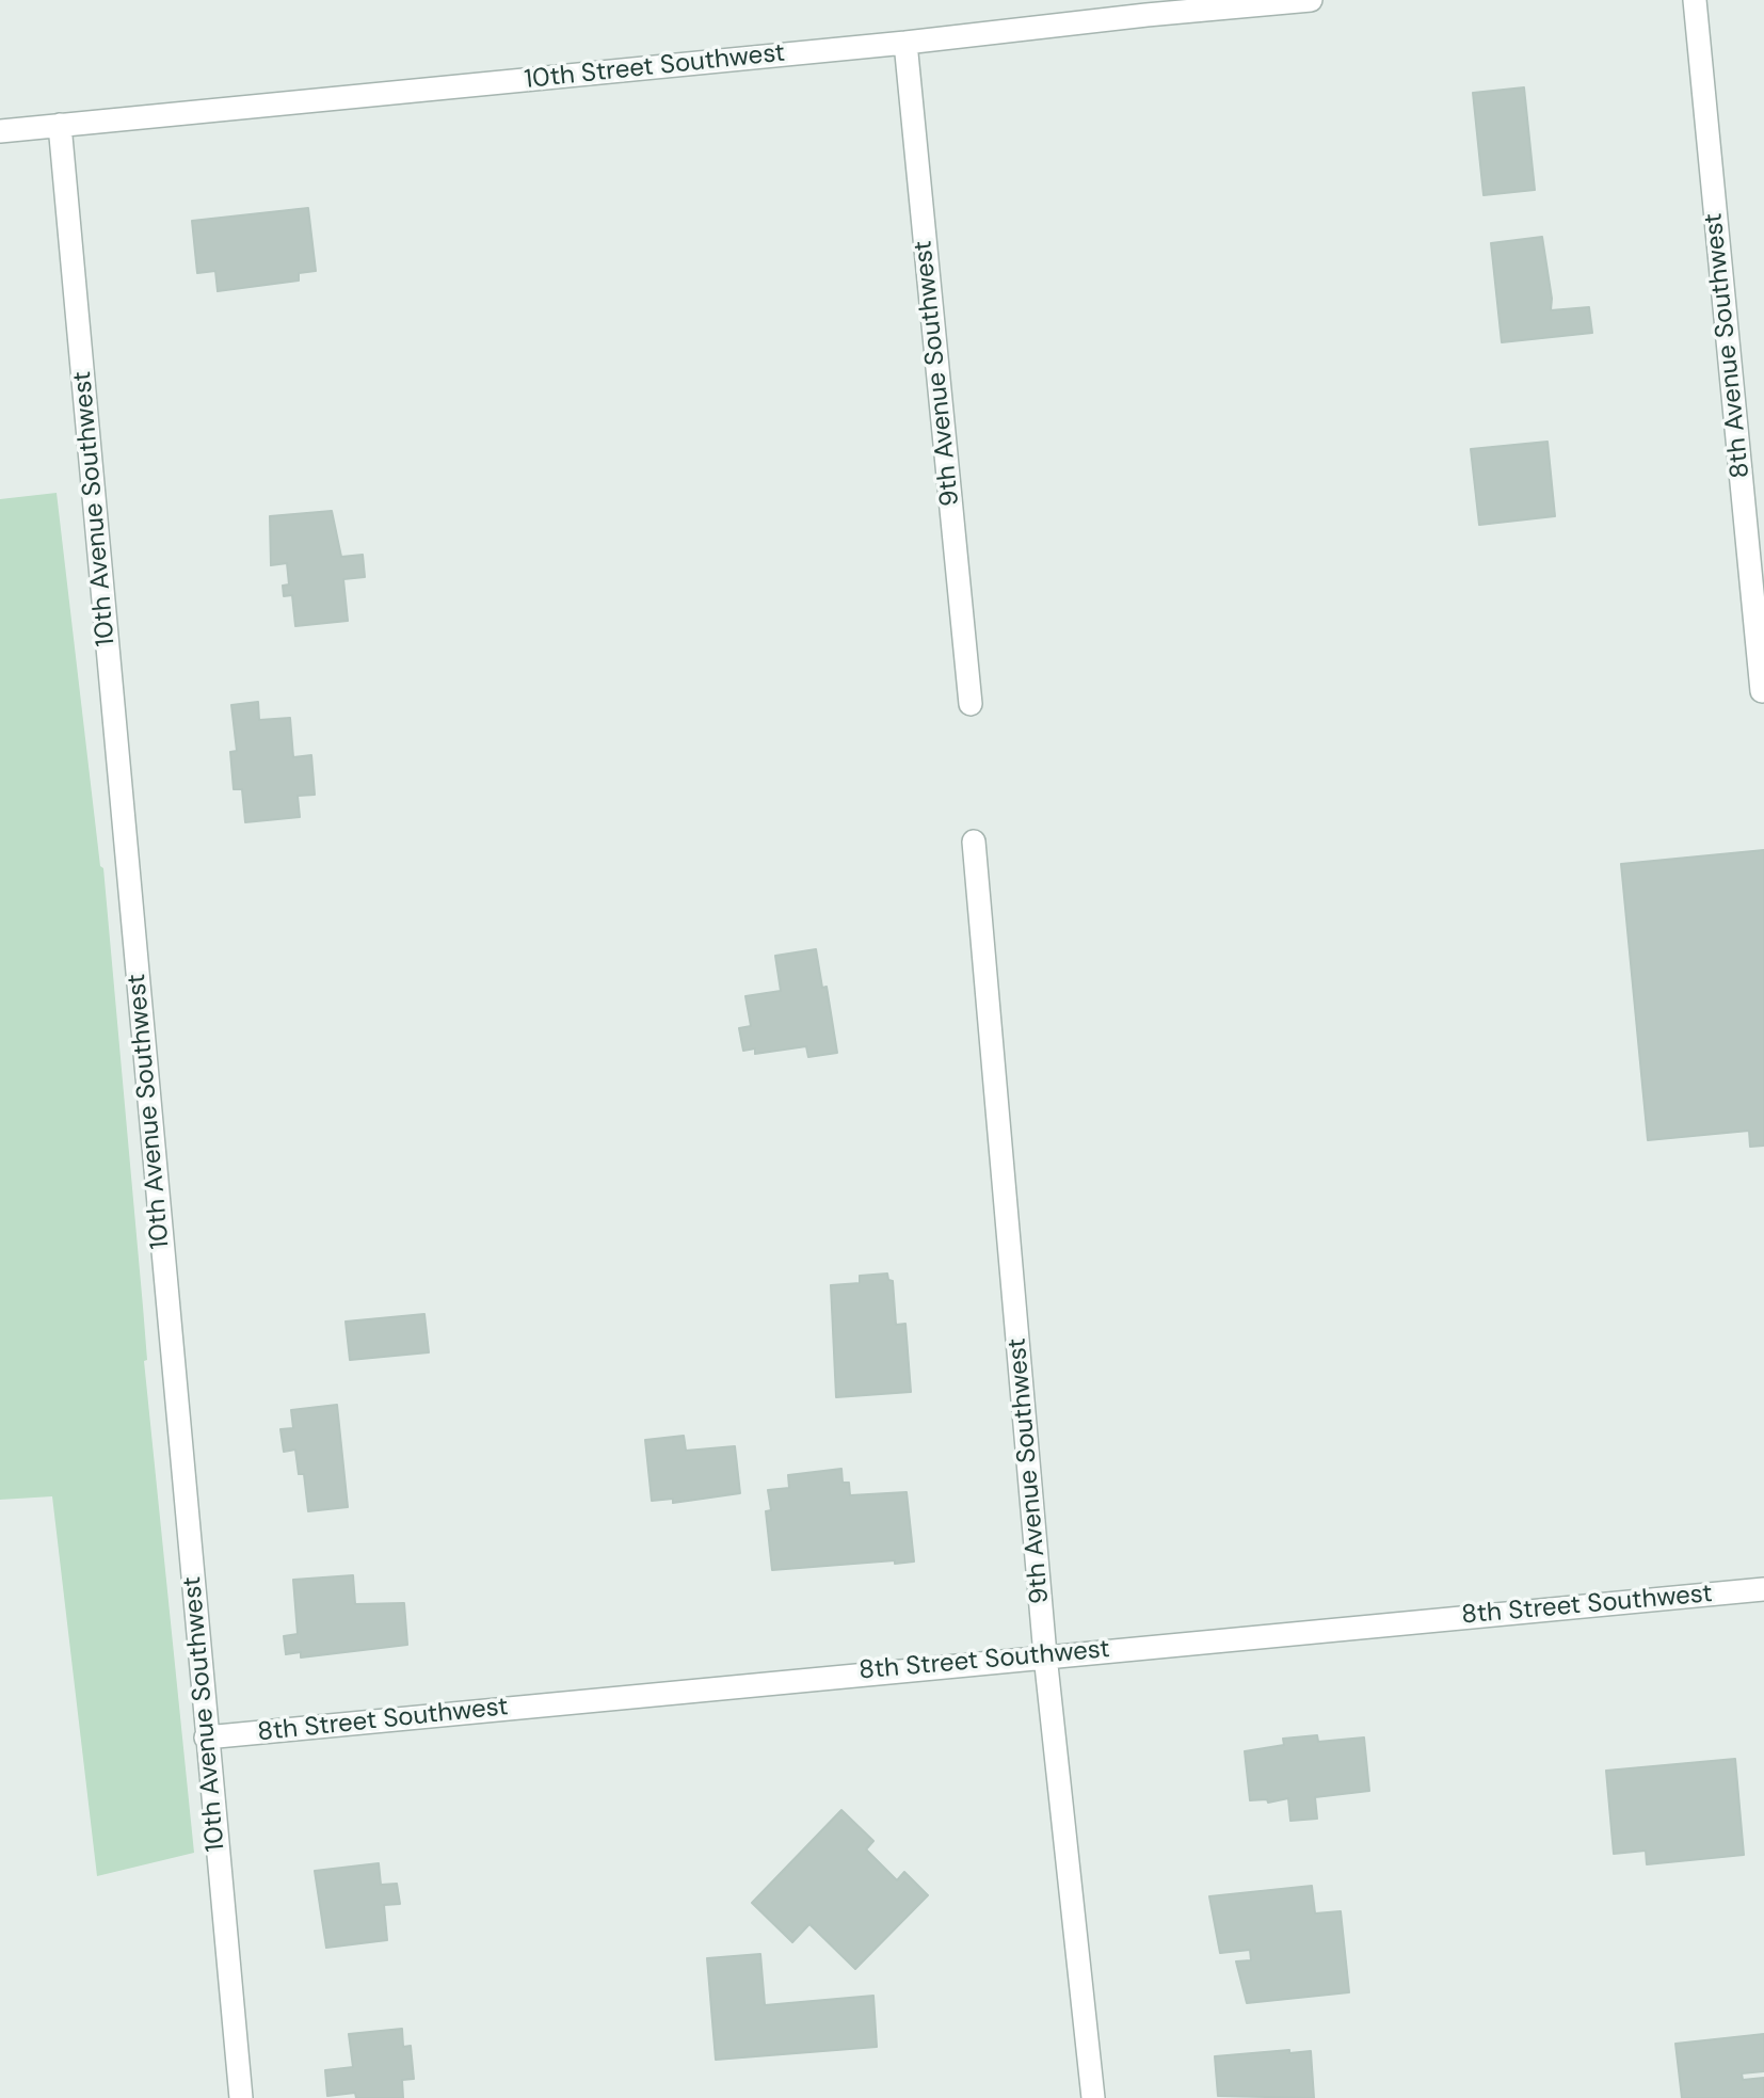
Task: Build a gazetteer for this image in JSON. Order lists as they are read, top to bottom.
{
  "streets": {
    "street": [
      "10th Street Southwest",
      "8th Avenue Southwest",
      "9th Avenue Southwest",
      "10th Avenue Southwest",
      "8th Street Southwest"
    ]
  },
  "crossings": [
    ["10th Street Southwest", "9th Avenue Southwest"],
    ["10th Street Southwest", "10th Avenue Southwest"],
    ["9th Avenue Southwest", "8th Street Southwest"],
    ["10th Avenue Southwest", "8th Street Southwest"]
  ]
}
